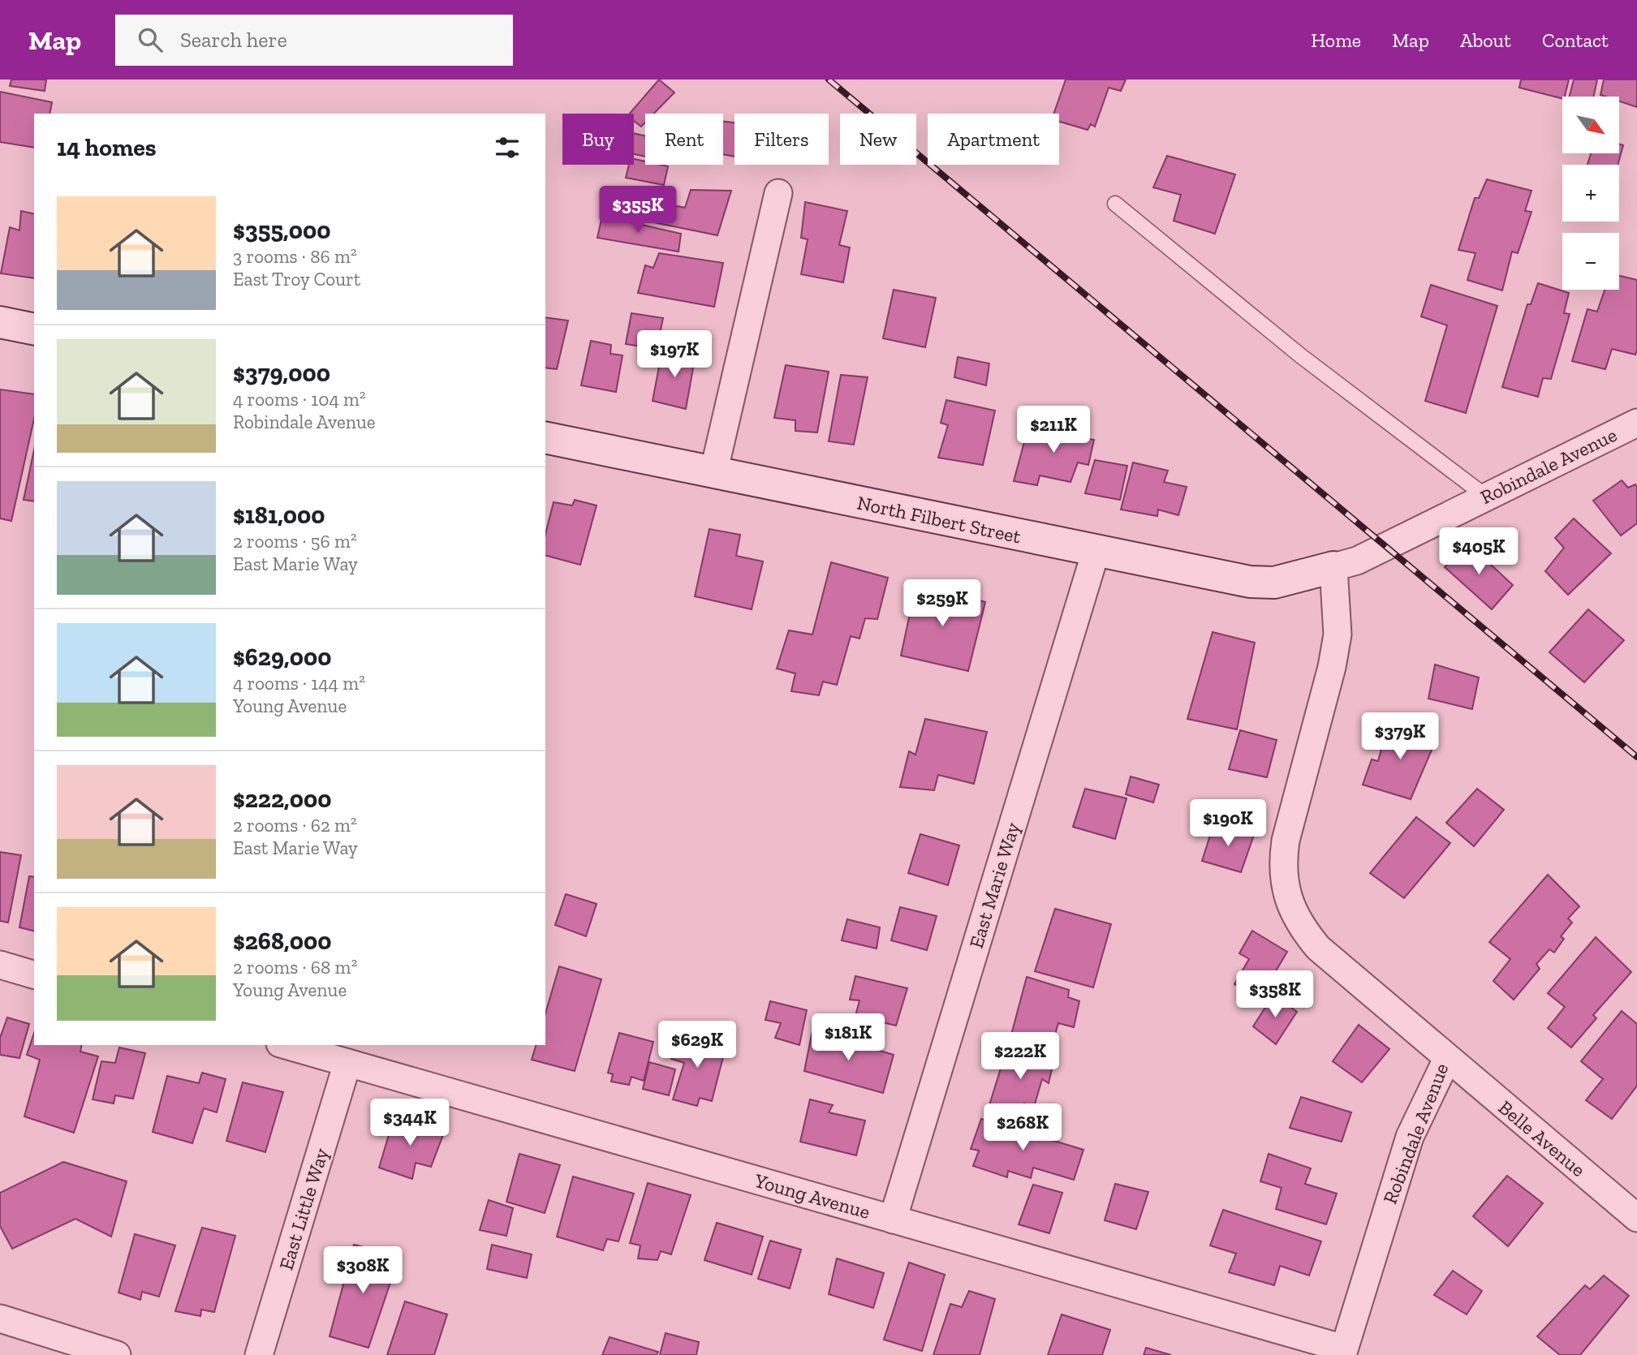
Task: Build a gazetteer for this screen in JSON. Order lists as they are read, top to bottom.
{
  "streets": {
    "street": [
      "Robindale Avenue",
      "North Filbert Street",
      "East Marie Way",
      "Belle Avenue",
      "Young Avenue",
      "East Little Way"
    ]
  },
  "crossings": [
    ["Robindale Avenue", "North Filbert Street"],
    ["Robindale Avenue", "Belle Avenue"],
    ["Robindale Avenue", "Young Avenue"],
    ["North Filbert Street", "East Marie Way"],
    ["East Marie Way", "Young Avenue"],
    ["Young Avenue", "East Little Way"]
  ],
  "north": "bottom right",
  "page": {
    "header": "Map",
    "search": "Search here",
    "nav": [
      "Home",
      "Map",
      "About",
      "Contact"
    ],
    "map_buttons": ["+", "−"],
    "chip": [
      "Buy",
      "Rent",
      "Filters",
      "New",
      "Apartment"
    ],
    "heading": "14 homes",
    "list": [
      {
        "name": "$355,000",
        "note": "3 rooms · 86 m² · East Troy Court"
      },
      {
        "name": "$379,000",
        "note": "4 rooms · 104 m² · Robindale Avenue"
      },
      {
        "name": "$181,000",
        "note": "2 rooms · 56 m² · East Marie Way"
      },
      {
        "name": "$629,000",
        "note": "4 rooms · 144 m² · Young Avenue"
      },
      {
        "name": "$222,000",
        "note": "2 rooms · 62 m² · East Marie Way"
      },
      {
        "name": "$268,000",
        "note": "2 rooms · 68 m² · Young Avenue"
      }
    ],
    "price": [
      "$355K",
      "$197K",
      "$211K",
      "$405K",
      "$259K",
      "$379K",
      "$190K",
      "$358K",
      "$181K",
      "$629K",
      "$222K",
      "$344K",
      "$268K",
      "$308K"
    ]
  }
}
